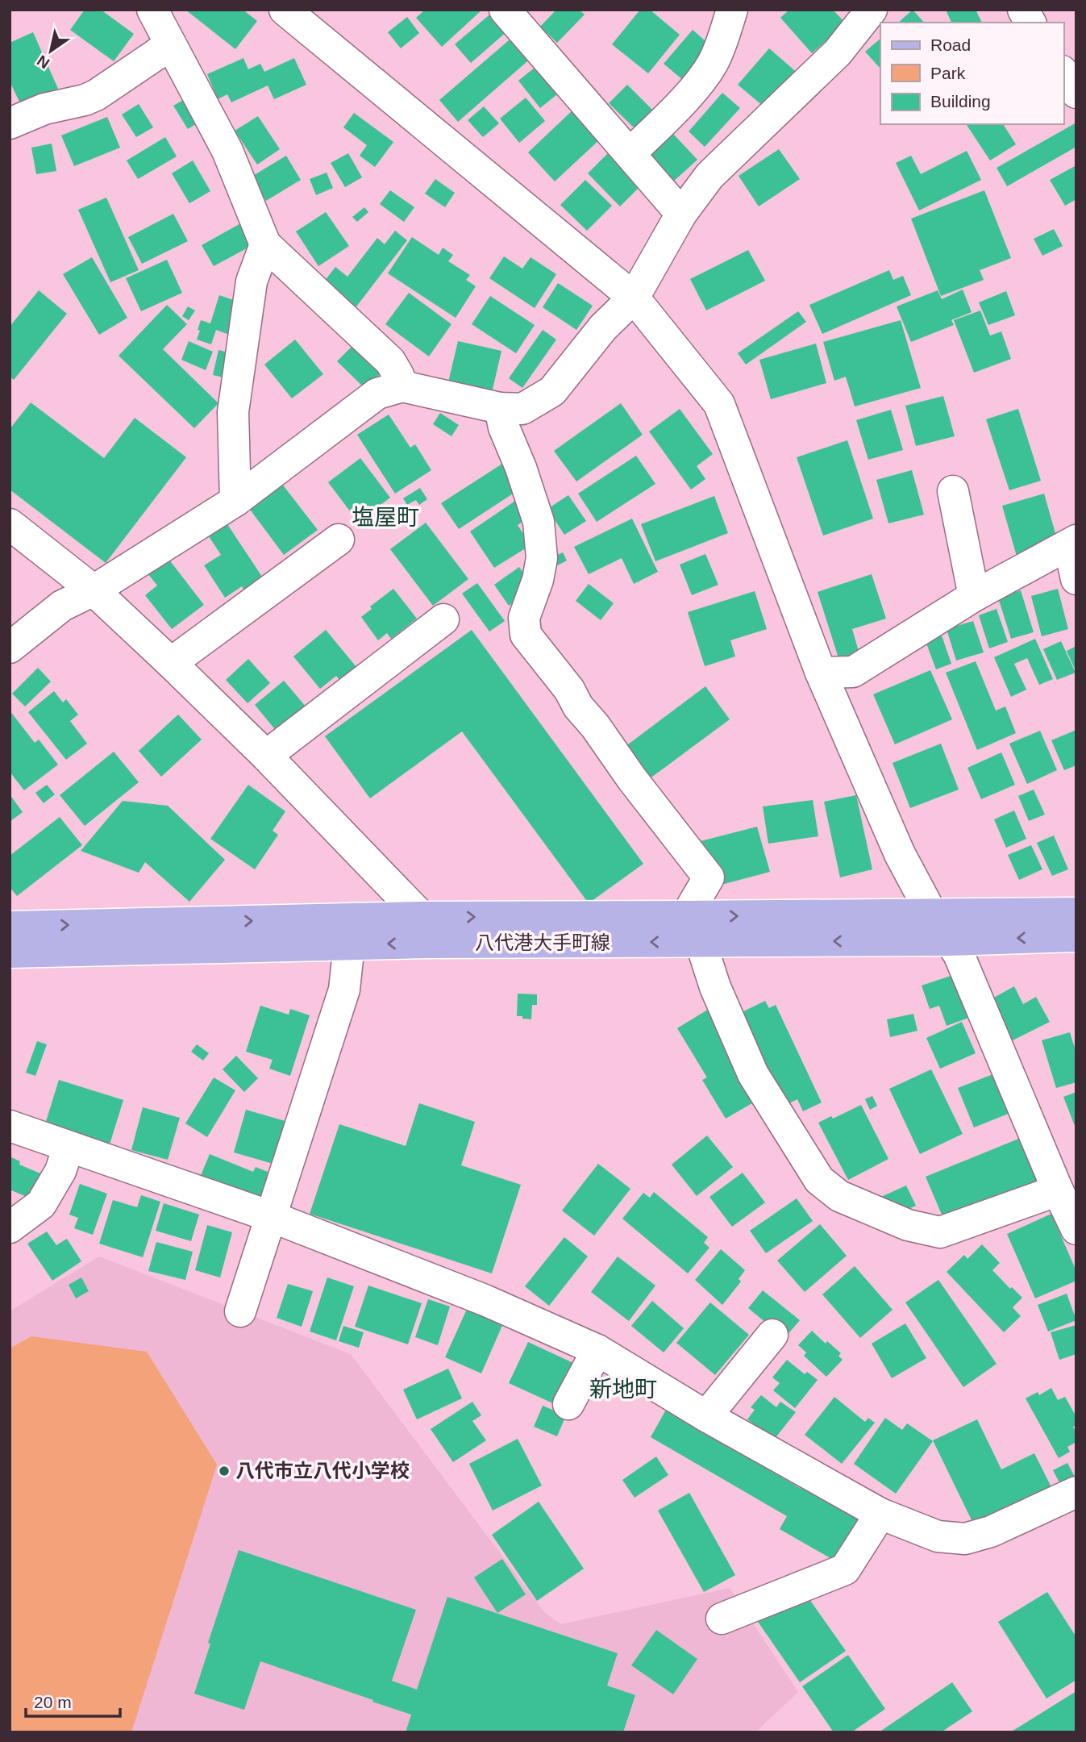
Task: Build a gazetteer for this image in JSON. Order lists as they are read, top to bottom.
{
  "streets": {
    "main road": ["八代港大手町線"]
  },
  "districts": ["塩屋町", "新地町"],
  "places": ["八代市立八代小学校"],
  "legend": ["Road", "Park", "Building"],
  "scale_bar": "20 m",
  "north": "bottom left"
}
